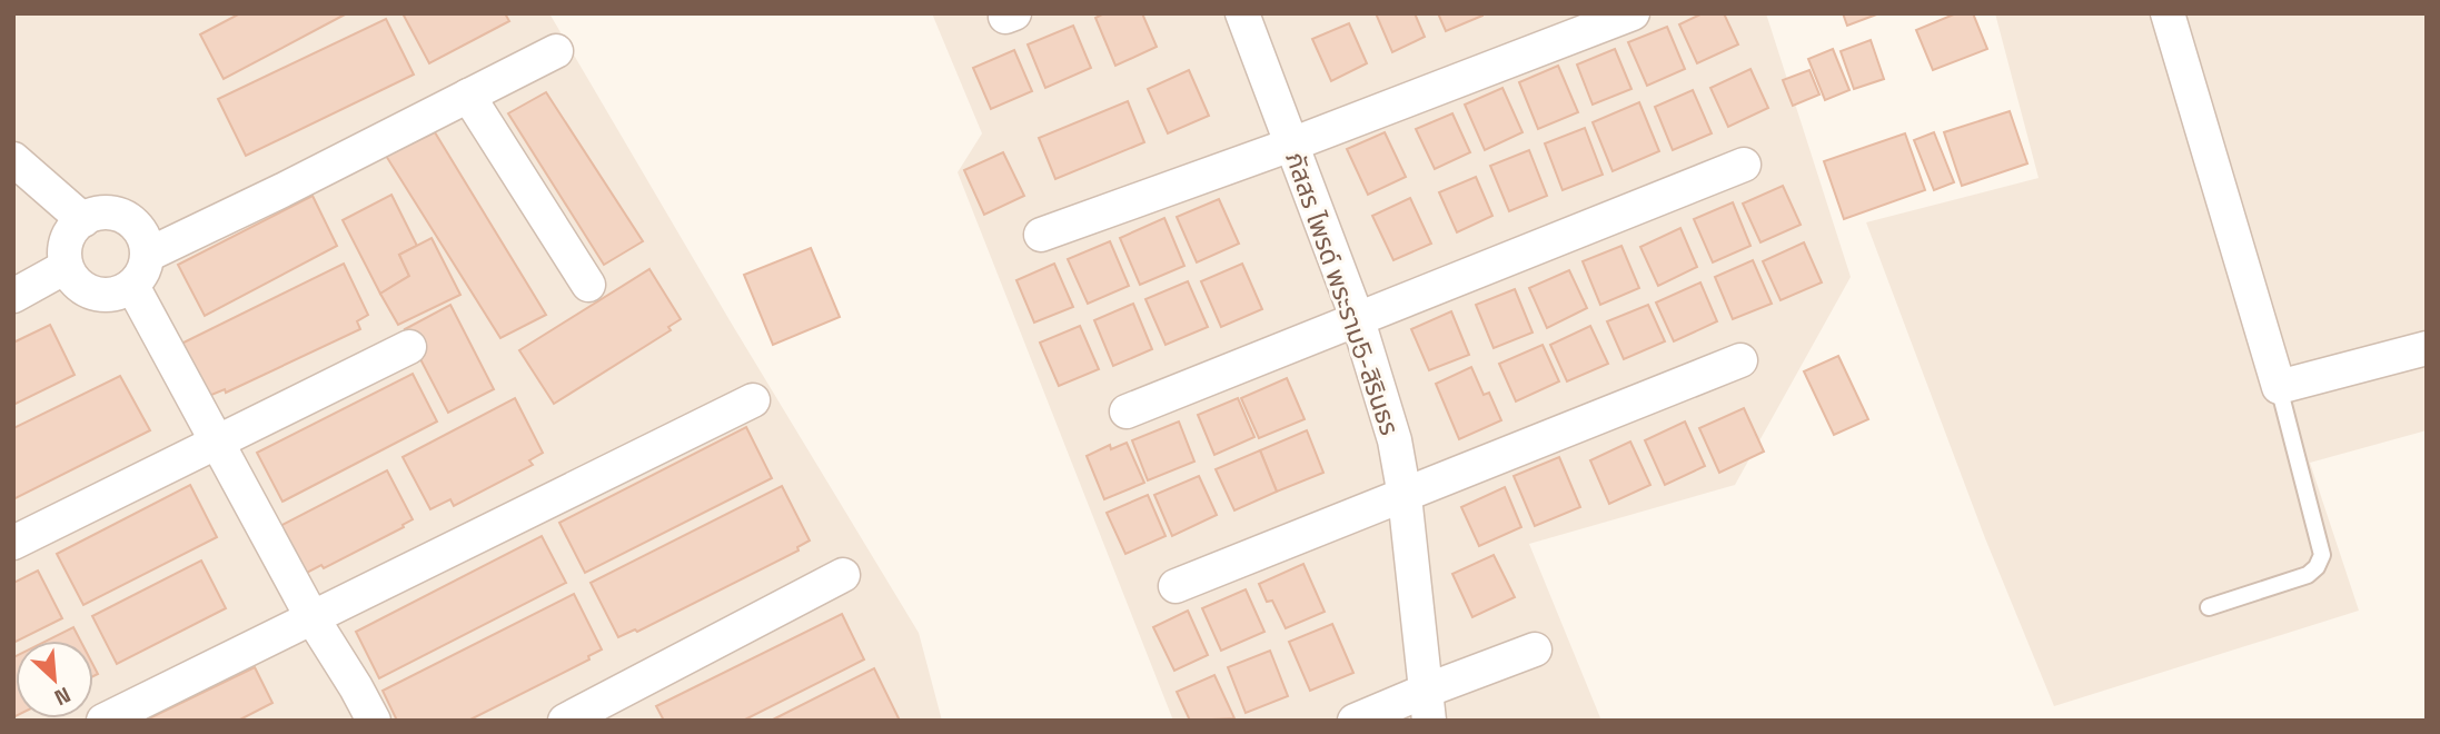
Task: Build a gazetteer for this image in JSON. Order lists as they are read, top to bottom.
{
  "streets": {
    "street": ["ภัสสร ไพรด์ พระราม5-สิรินธร"]
  },
  "north": "bottom right"
}
